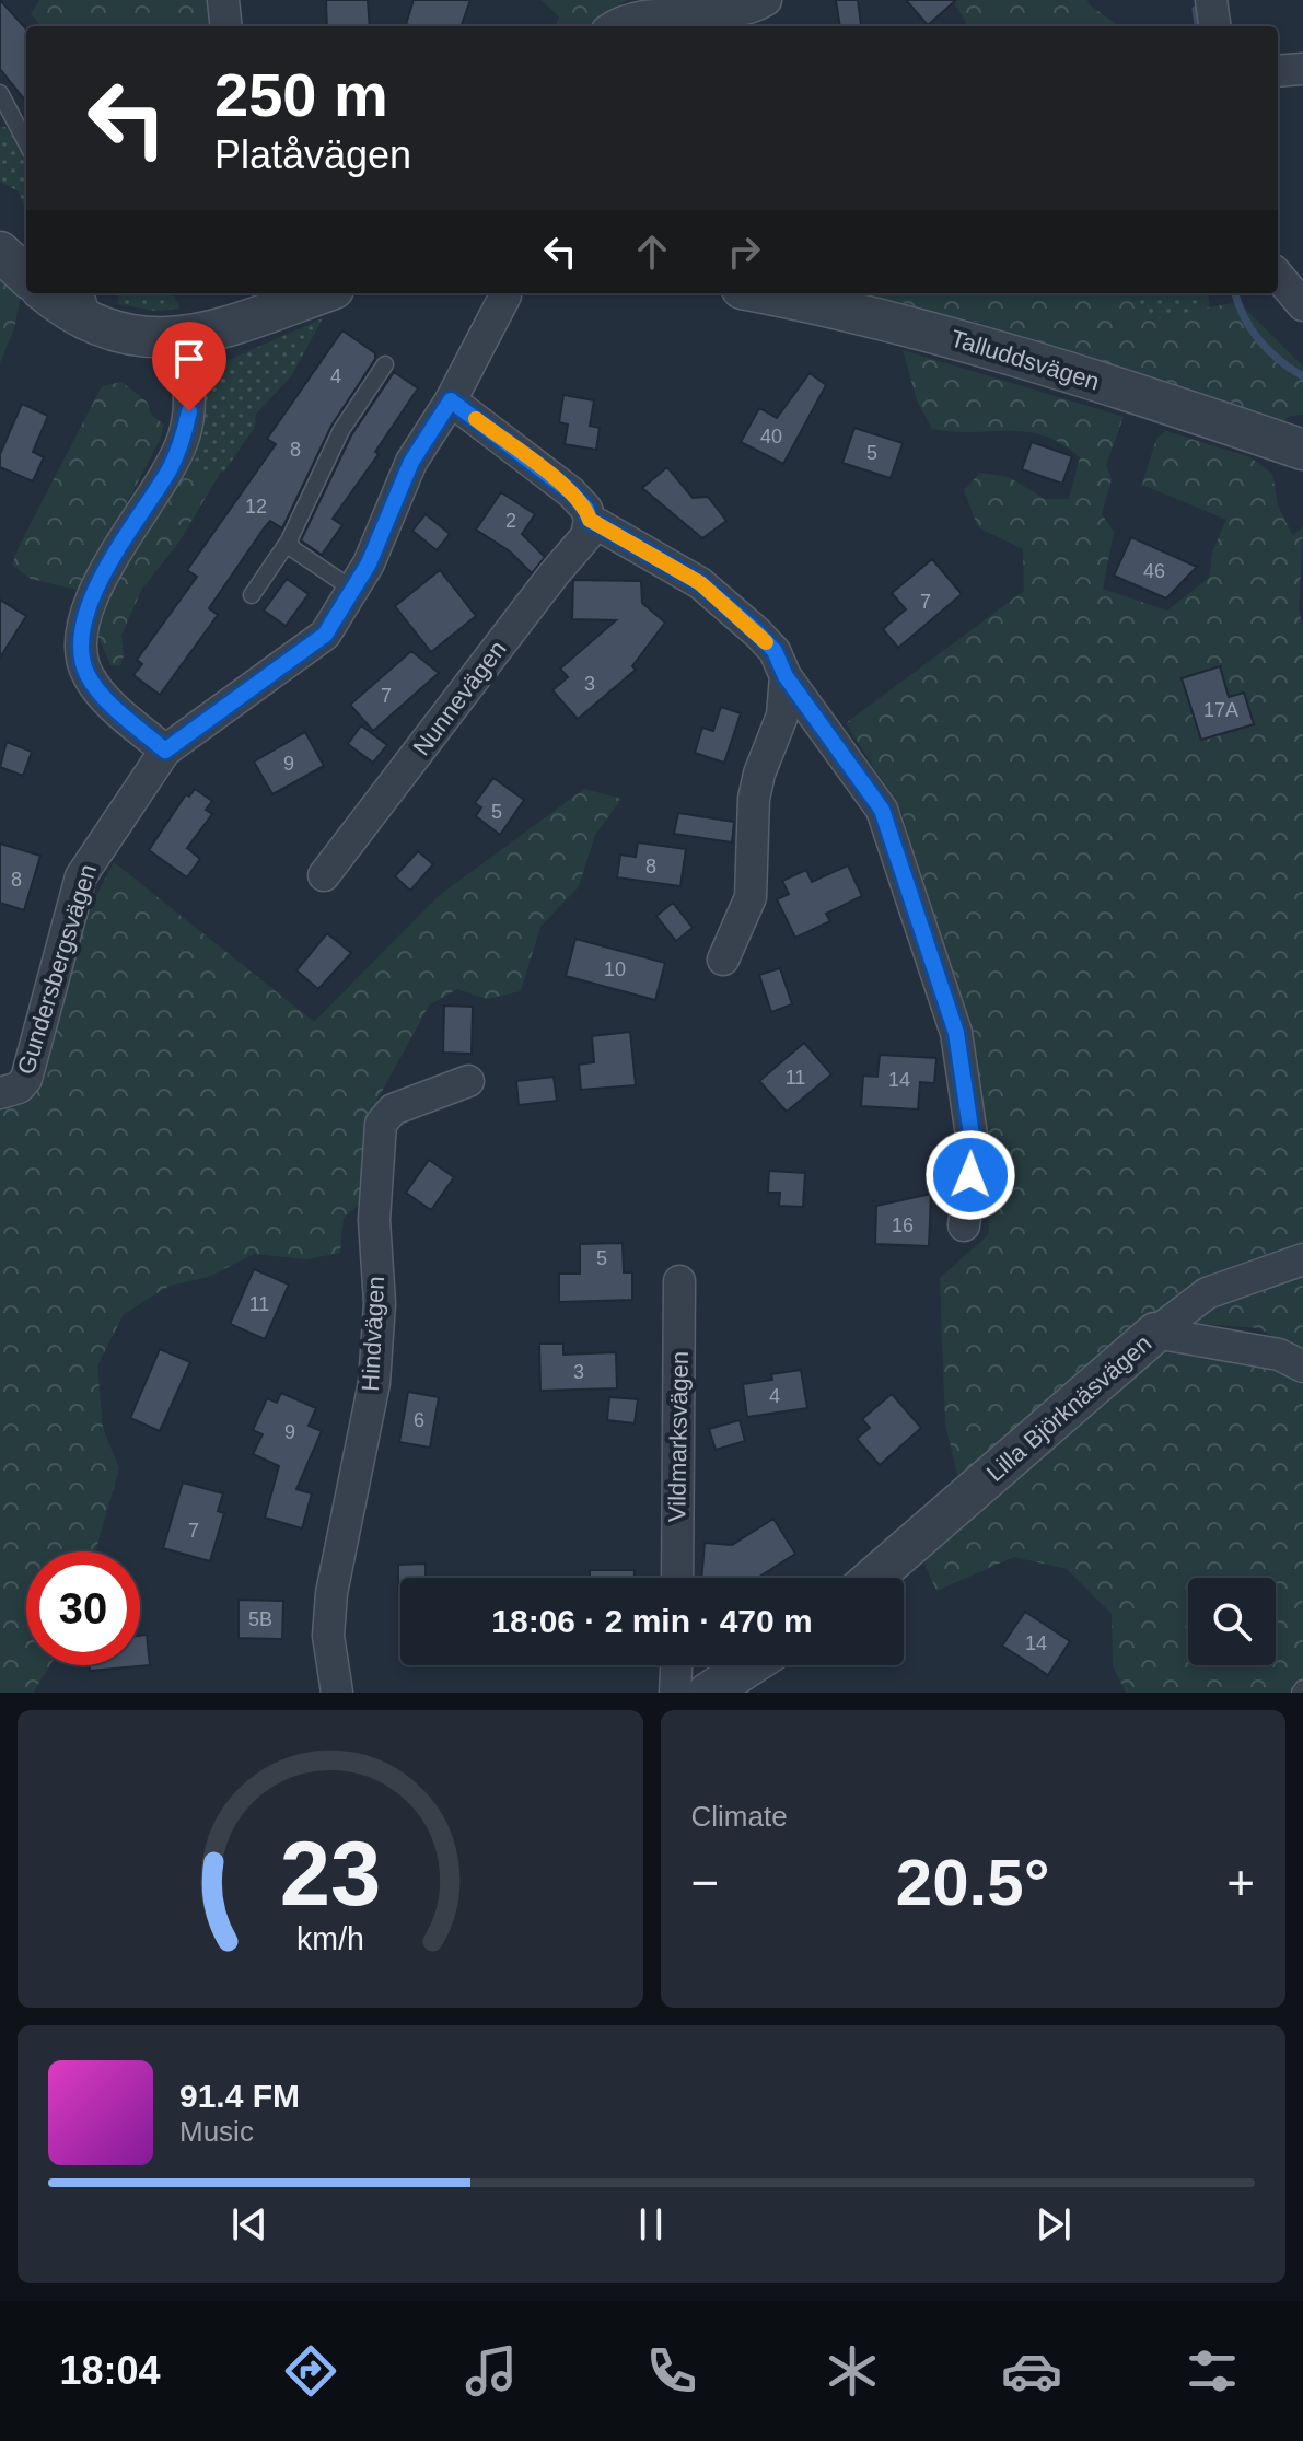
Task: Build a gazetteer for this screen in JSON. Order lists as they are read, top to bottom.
{
  "streets": {
    "street": [
      "Talluddsvägen",
      "Nunnevägen",
      "Gundersbergsvägen",
      "Hindvägen",
      "Lilla Björknäsvägen",
      "Vildmarksvägen"
    ]
  },
  "house_numbers": [
    "4",
    "40",
    "8",
    "5",
    "12",
    "2",
    "46",
    "7",
    "3",
    "7",
    "17A",
    "9",
    "5",
    "8",
    "8",
    "10",
    "11",
    "14",
    "16",
    "5",
    "11",
    "3",
    "4",
    "6",
    "9",
    "7",
    "5B",
    "14"
  ],
  "page": {
    "turn": ["250 m", "Platåvägen"],
    "limit": "30",
    "trip": "18:06 · 2 min · 470 m",
    "tile": "Climate",
    "heat": ["−", "20.5°", "+"],
    "song": ["91.4 FM", "Music"],
    "tabs": "18:04",
    "gauge": ["23", "km/h"]
  }
}
